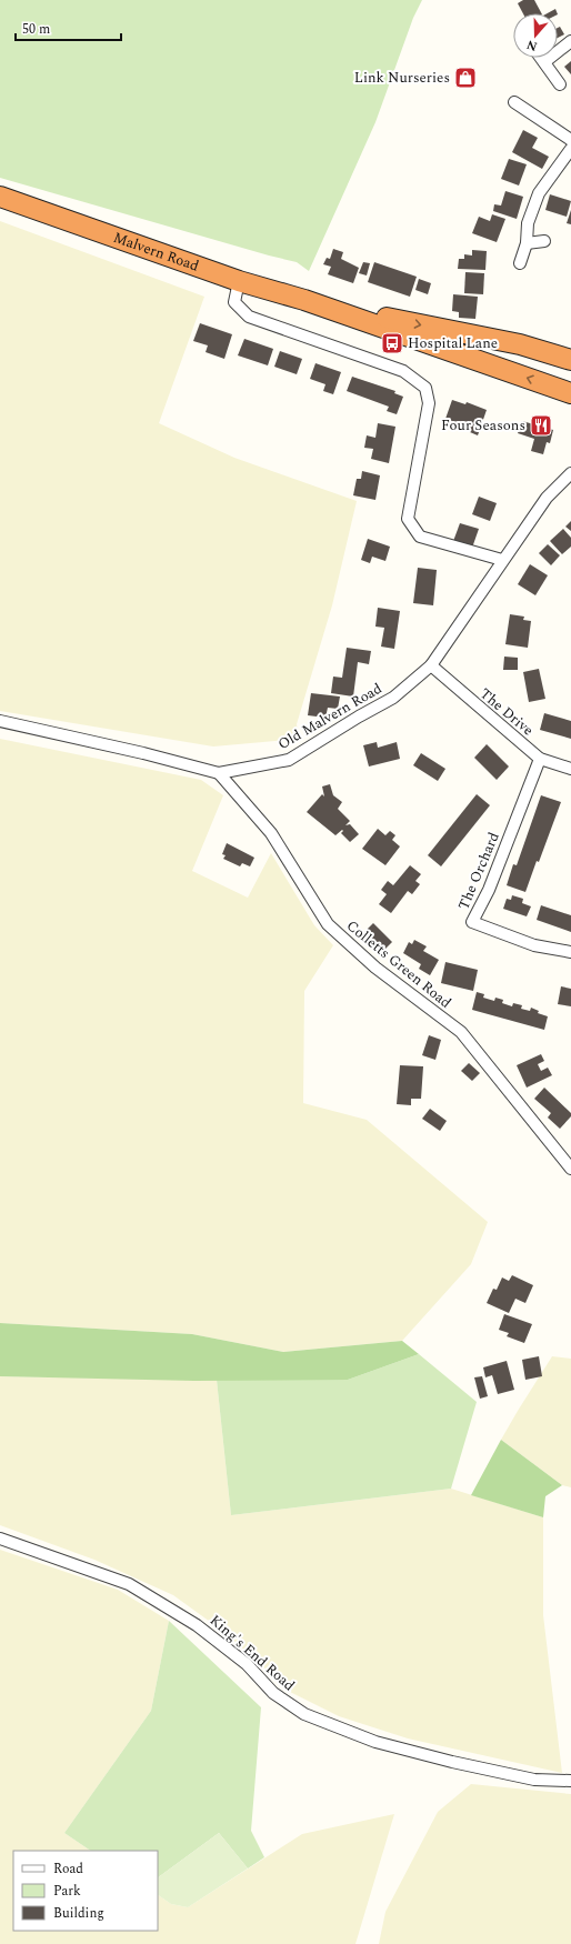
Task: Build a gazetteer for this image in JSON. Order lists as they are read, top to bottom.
{
  "streets": {
    "highway": ["Malvern Road"],
    "street": [
      "The Drive",
      "Old Malvern Road",
      "The Orchard",
      "Colletts Green Road",
      "King's End Road"
    ]
  },
  "crossings": [
    ["The Drive", "Old Malvern Road"],
    ["The Drive", "The Orchard"],
    ["Old Malvern Road", "Colletts Green Road"]
  ],
  "places": {
    "shop": ["Link Nurseries"],
    "bus stop": ["Hospital Lane"],
    "restaurant": ["Four Seasons"]
  },
  "legend": ["Road", "Park", "Building"],
  "scale_bar": "50 m",
  "north": "bottom"
}
